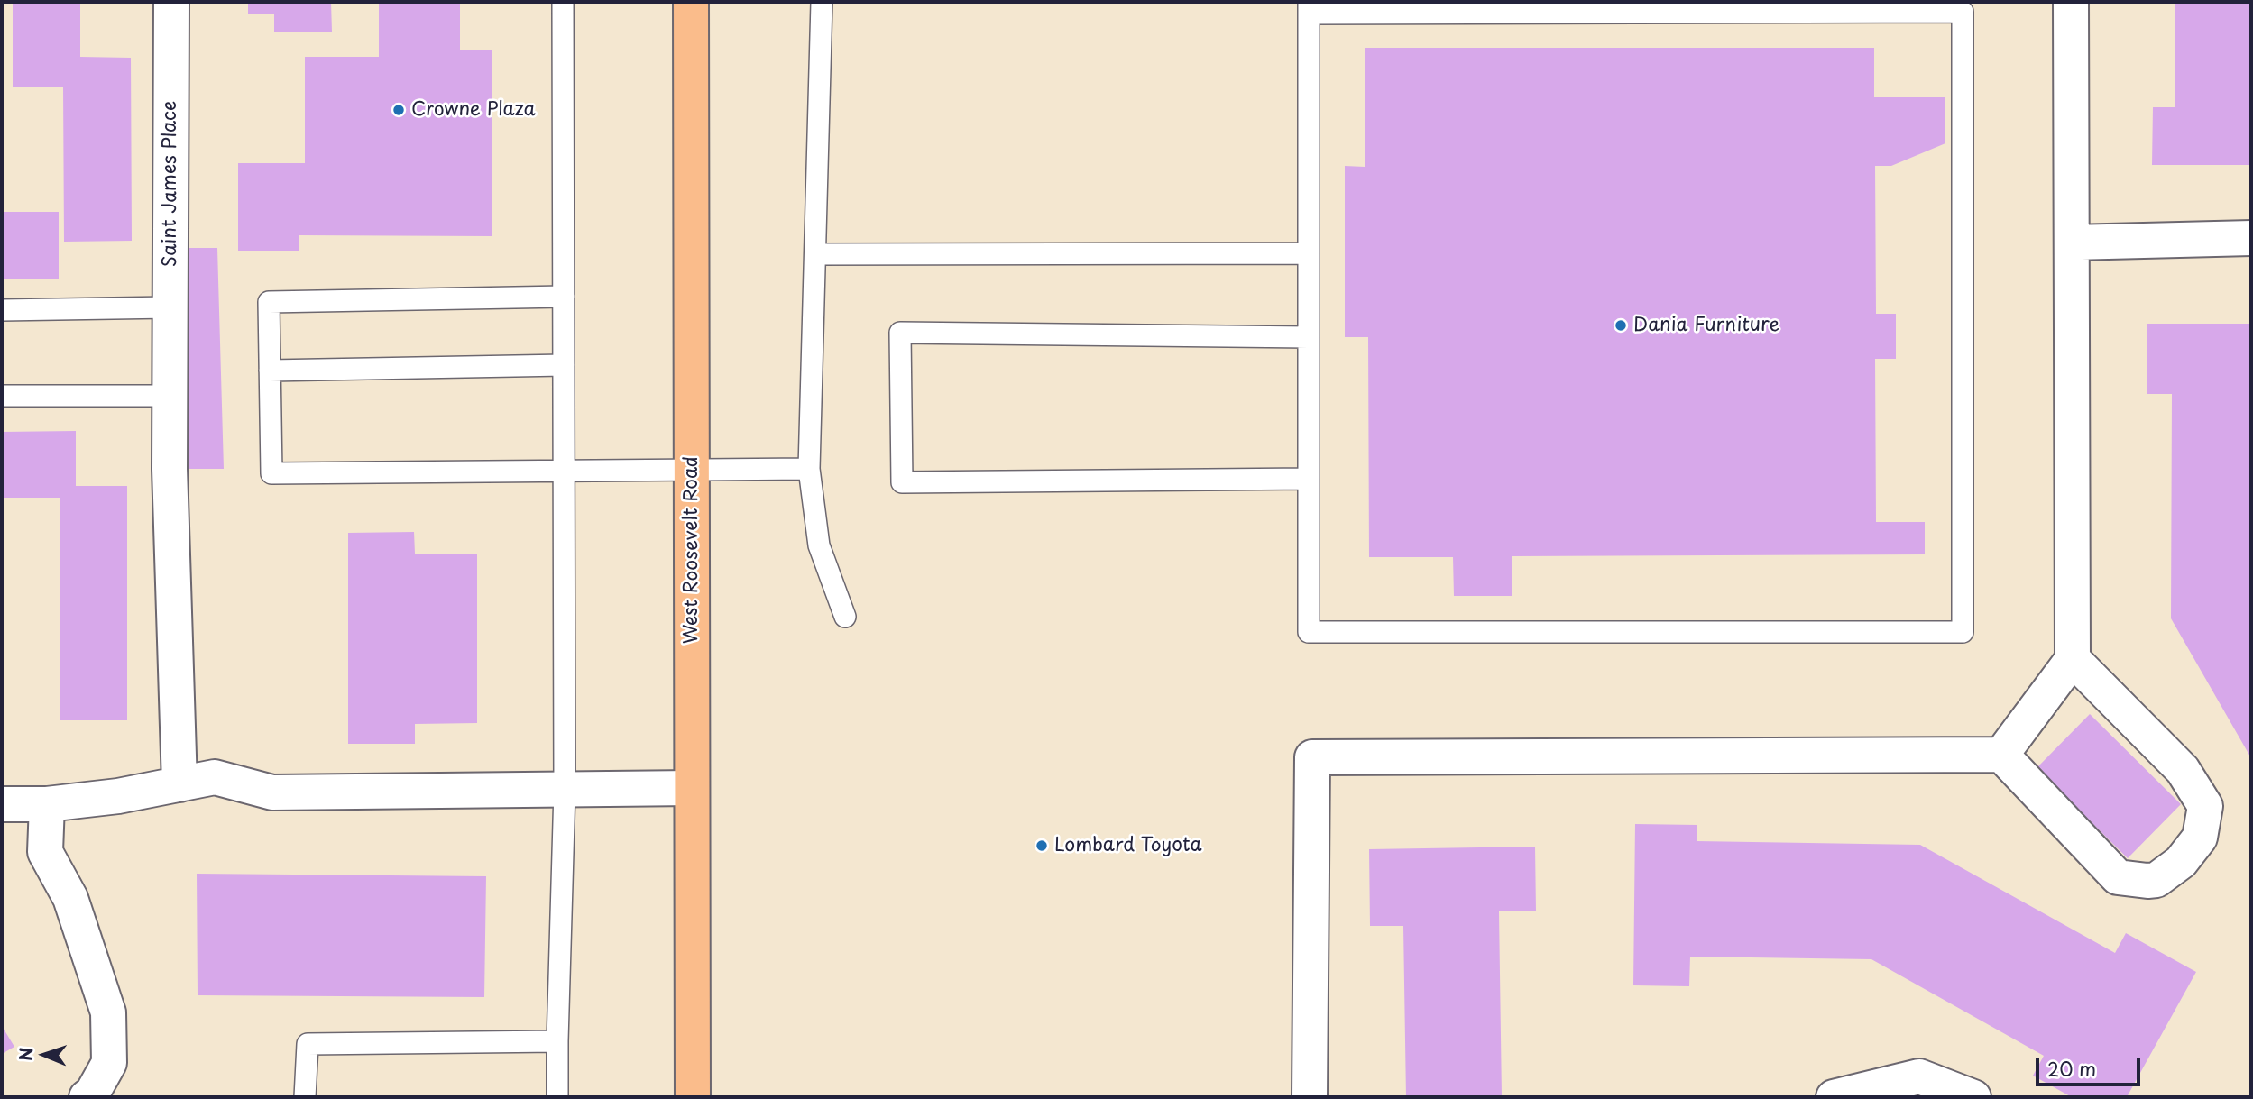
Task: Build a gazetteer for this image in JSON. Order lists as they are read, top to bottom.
{
  "streets": {
    "main road": ["West Roosevelt Road"],
    "street": ["Saint James Place"]
  },
  "places": ["Crowne Plaza", "Dania Furniture", "Lombard Toyota"],
  "scale_bar": "20 m",
  "north": "left"
}
